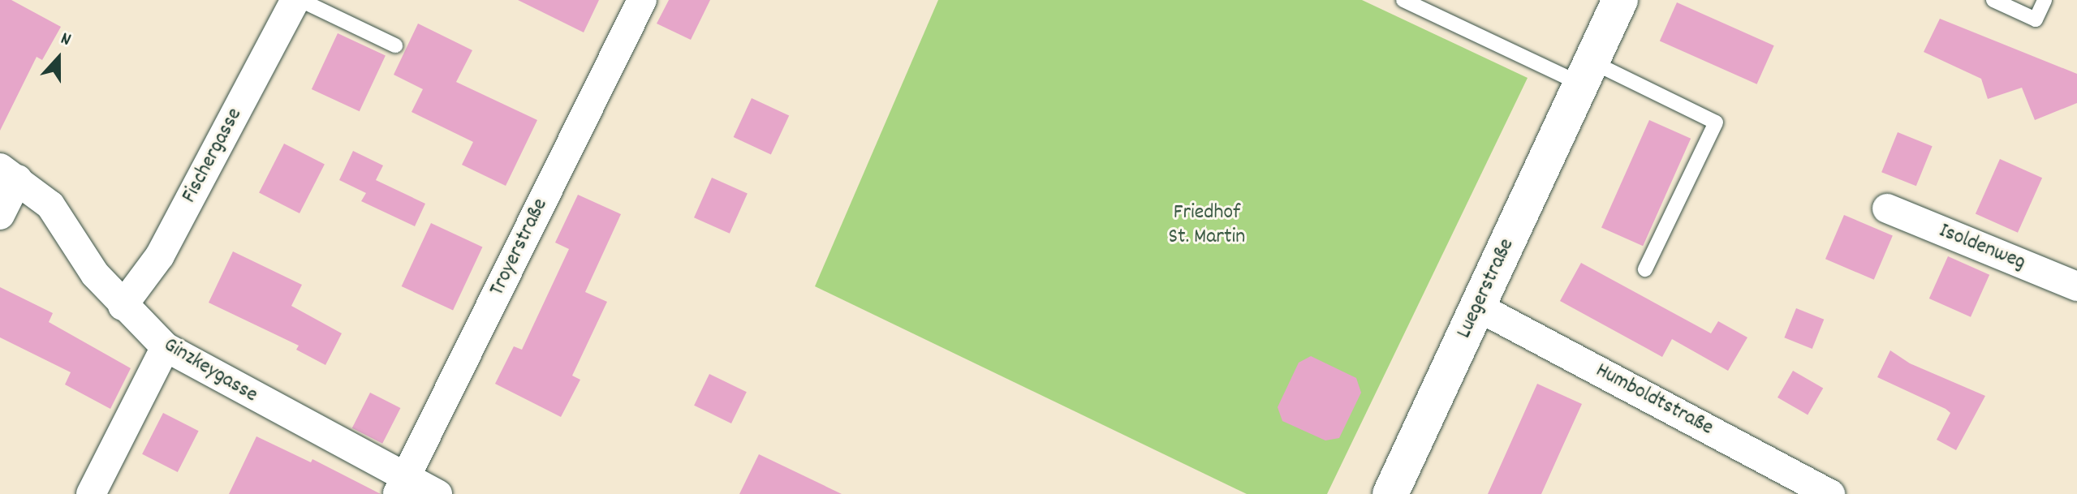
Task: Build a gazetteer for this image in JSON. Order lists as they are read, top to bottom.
{
  "streets": {
    "street": [
      "Fischergasse",
      "Troyerstraße",
      "Isoldenweg",
      "Luegerstraße",
      "Ginzkeygasse",
      "Humboldtstraße"
    ]
  },
  "crossings": [
    ["Fischergasse", "Ginzkeygasse"],
    ["Troyerstraße", "Ginzkeygasse"],
    ["Luegerstraße", "Humboldtstraße"]
  ],
  "parks": ["Friedhof St. Martin"],
  "north": "top"
}
